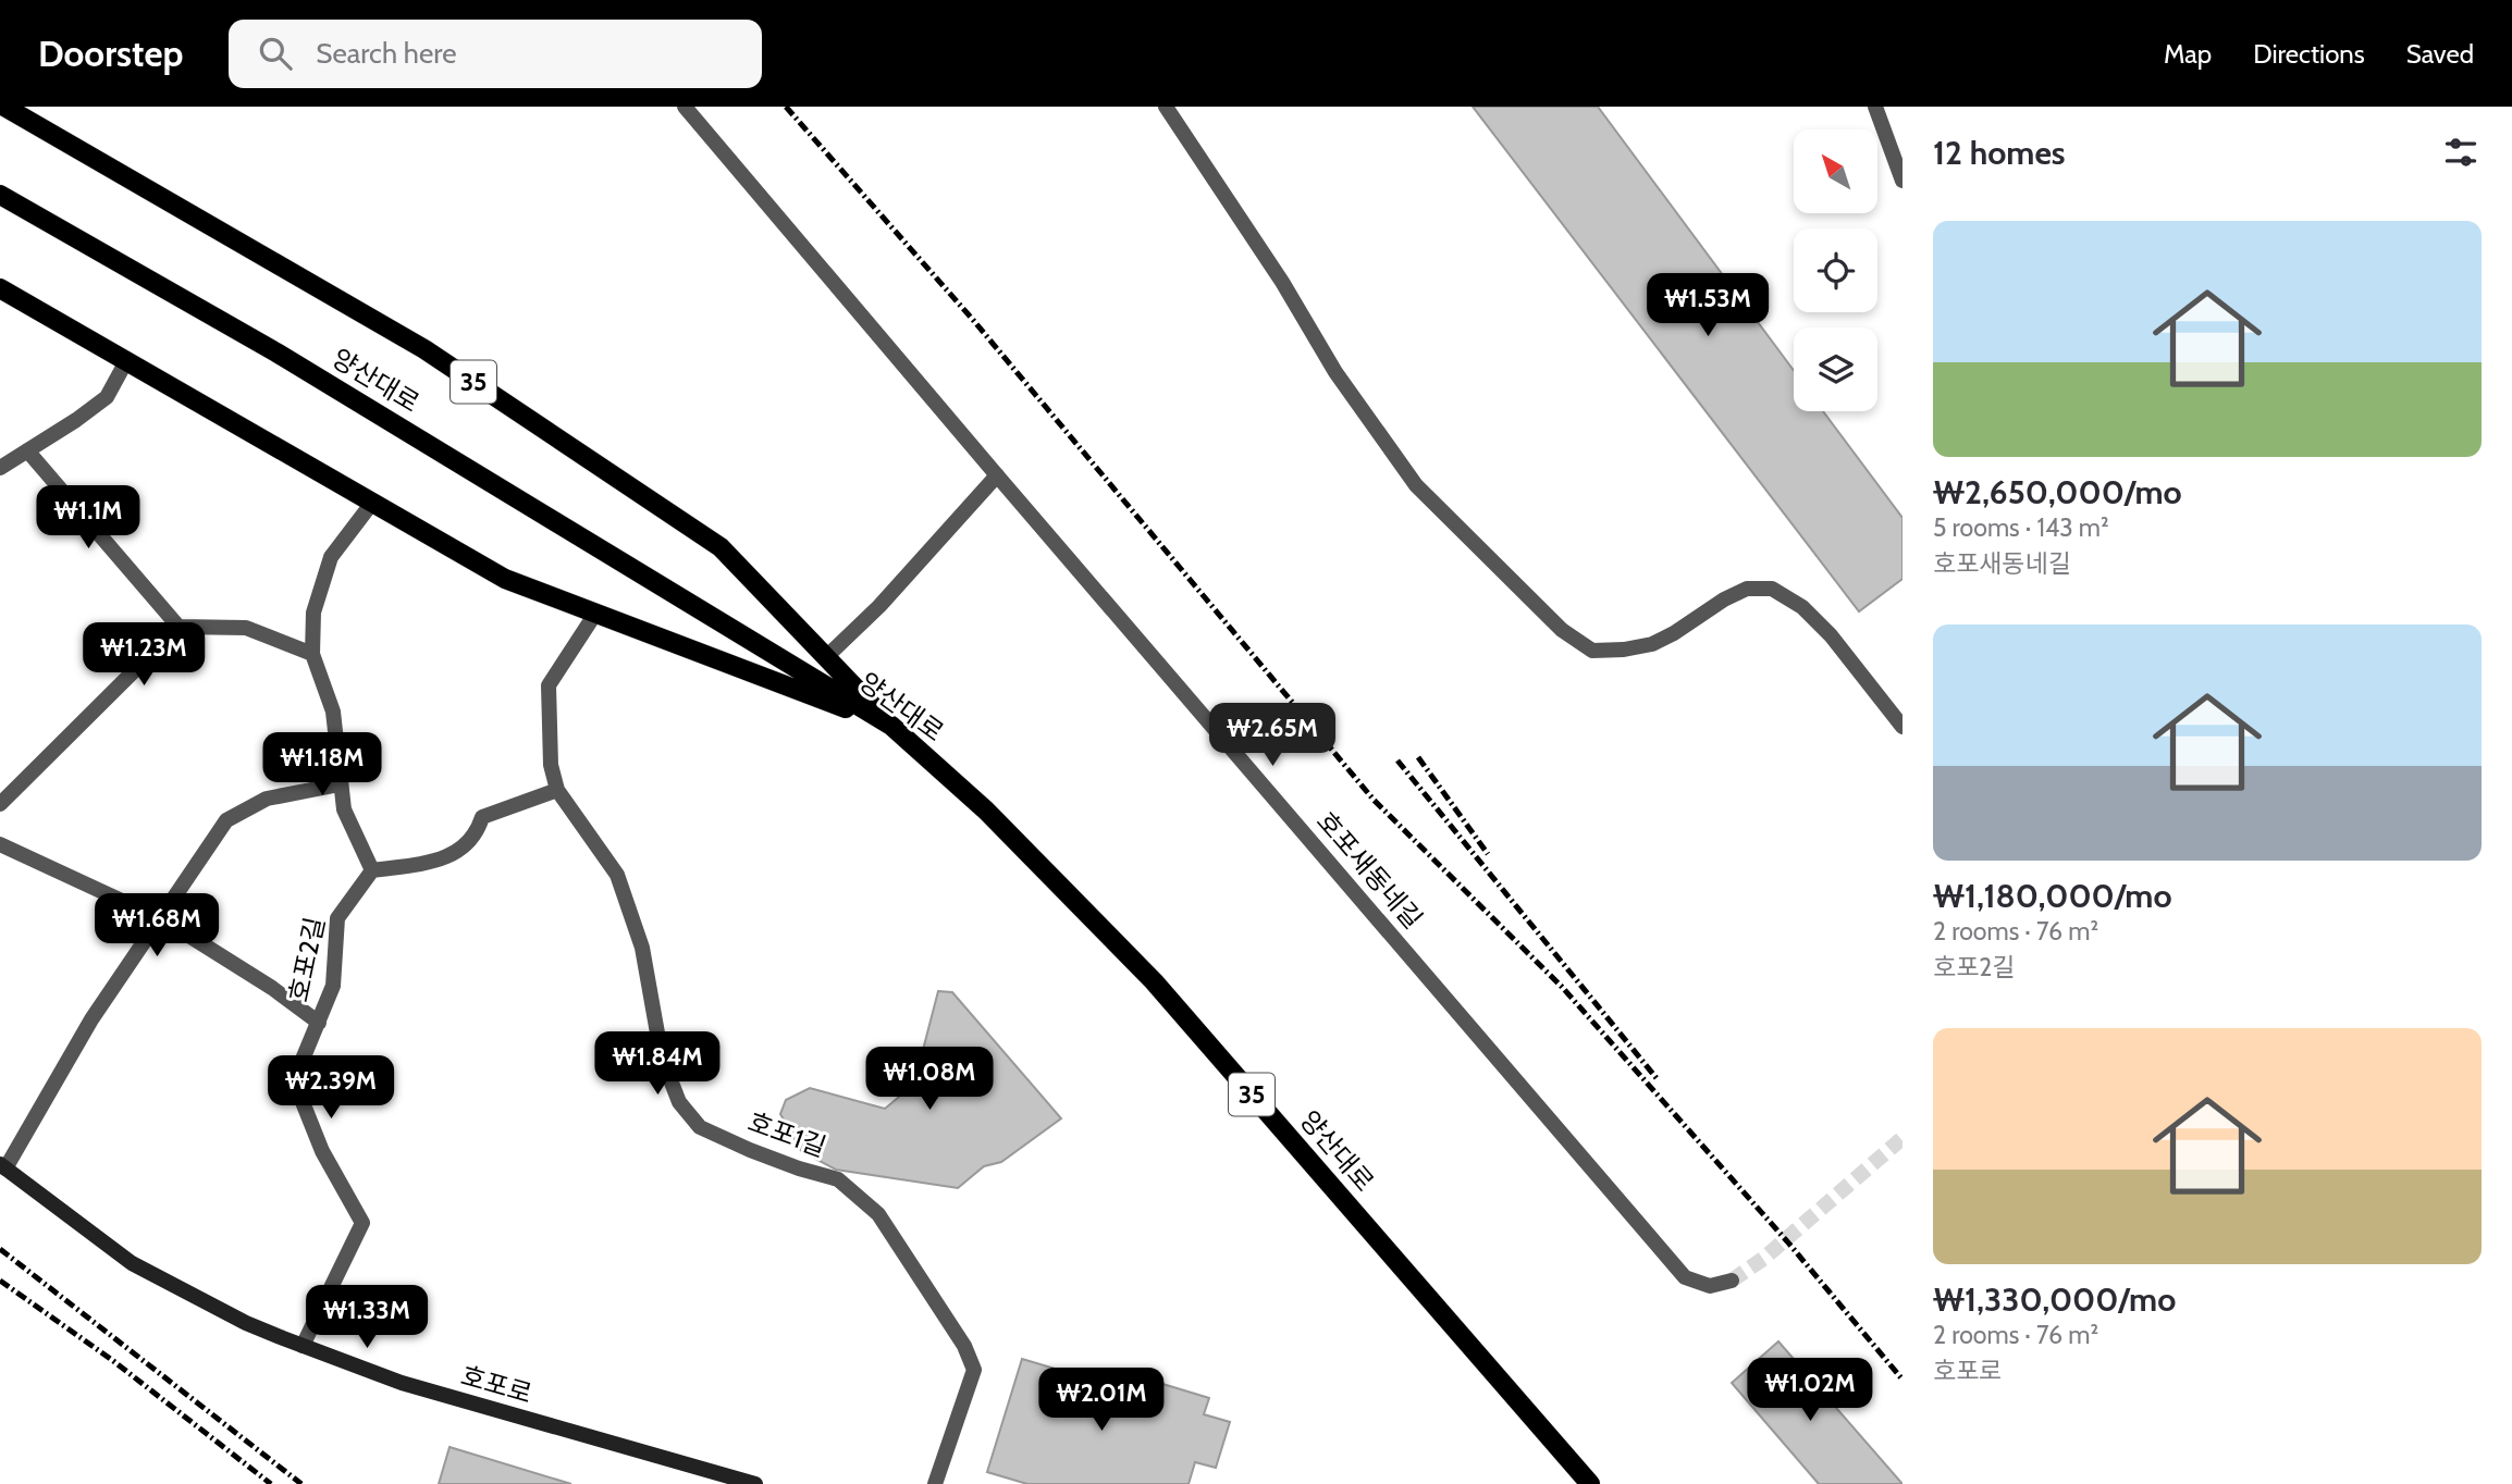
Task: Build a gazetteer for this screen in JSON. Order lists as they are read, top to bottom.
{
  "streets": {
    "main road": ["양산대로", "35", "호포로"],
    "street": ["호포새동네길", "호포2길", "호포1길"]
  },
  "crossings": [
    ["양산대로", "35"],
    ["35", "호포1길"],
    ["호포2길", "호포로"]
  ],
  "north": "top left",
  "page": {
    "header": "Doorstep",
    "search": "Search here",
    "nav": ["Map", "Directions", "Saved"],
    "heading": "12 homes",
    "list": [
      {
        "name": "₩2,650,000/mo",
        "note": "5 rooms · 143 m² · 호포새동네길"
      },
      {
        "name": "₩1,180,000/mo",
        "note": "2 rooms · 76 m² · 호포2길"
      },
      {
        "name": "₩1,330,000/mo",
        "note": "2 rooms · 76 m² · 호포로"
      }
    ],
    "price": [
      "₩1.53M",
      "₩1.1M",
      "₩1.23M",
      "₩2.65M",
      "₩1.18M",
      "₩1.68M",
      "₩1.84M",
      "₩1.08M",
      "₩2.39M",
      "₩1.33M",
      "₩1.02M",
      "₩2.01M"
    ]
  }
}
